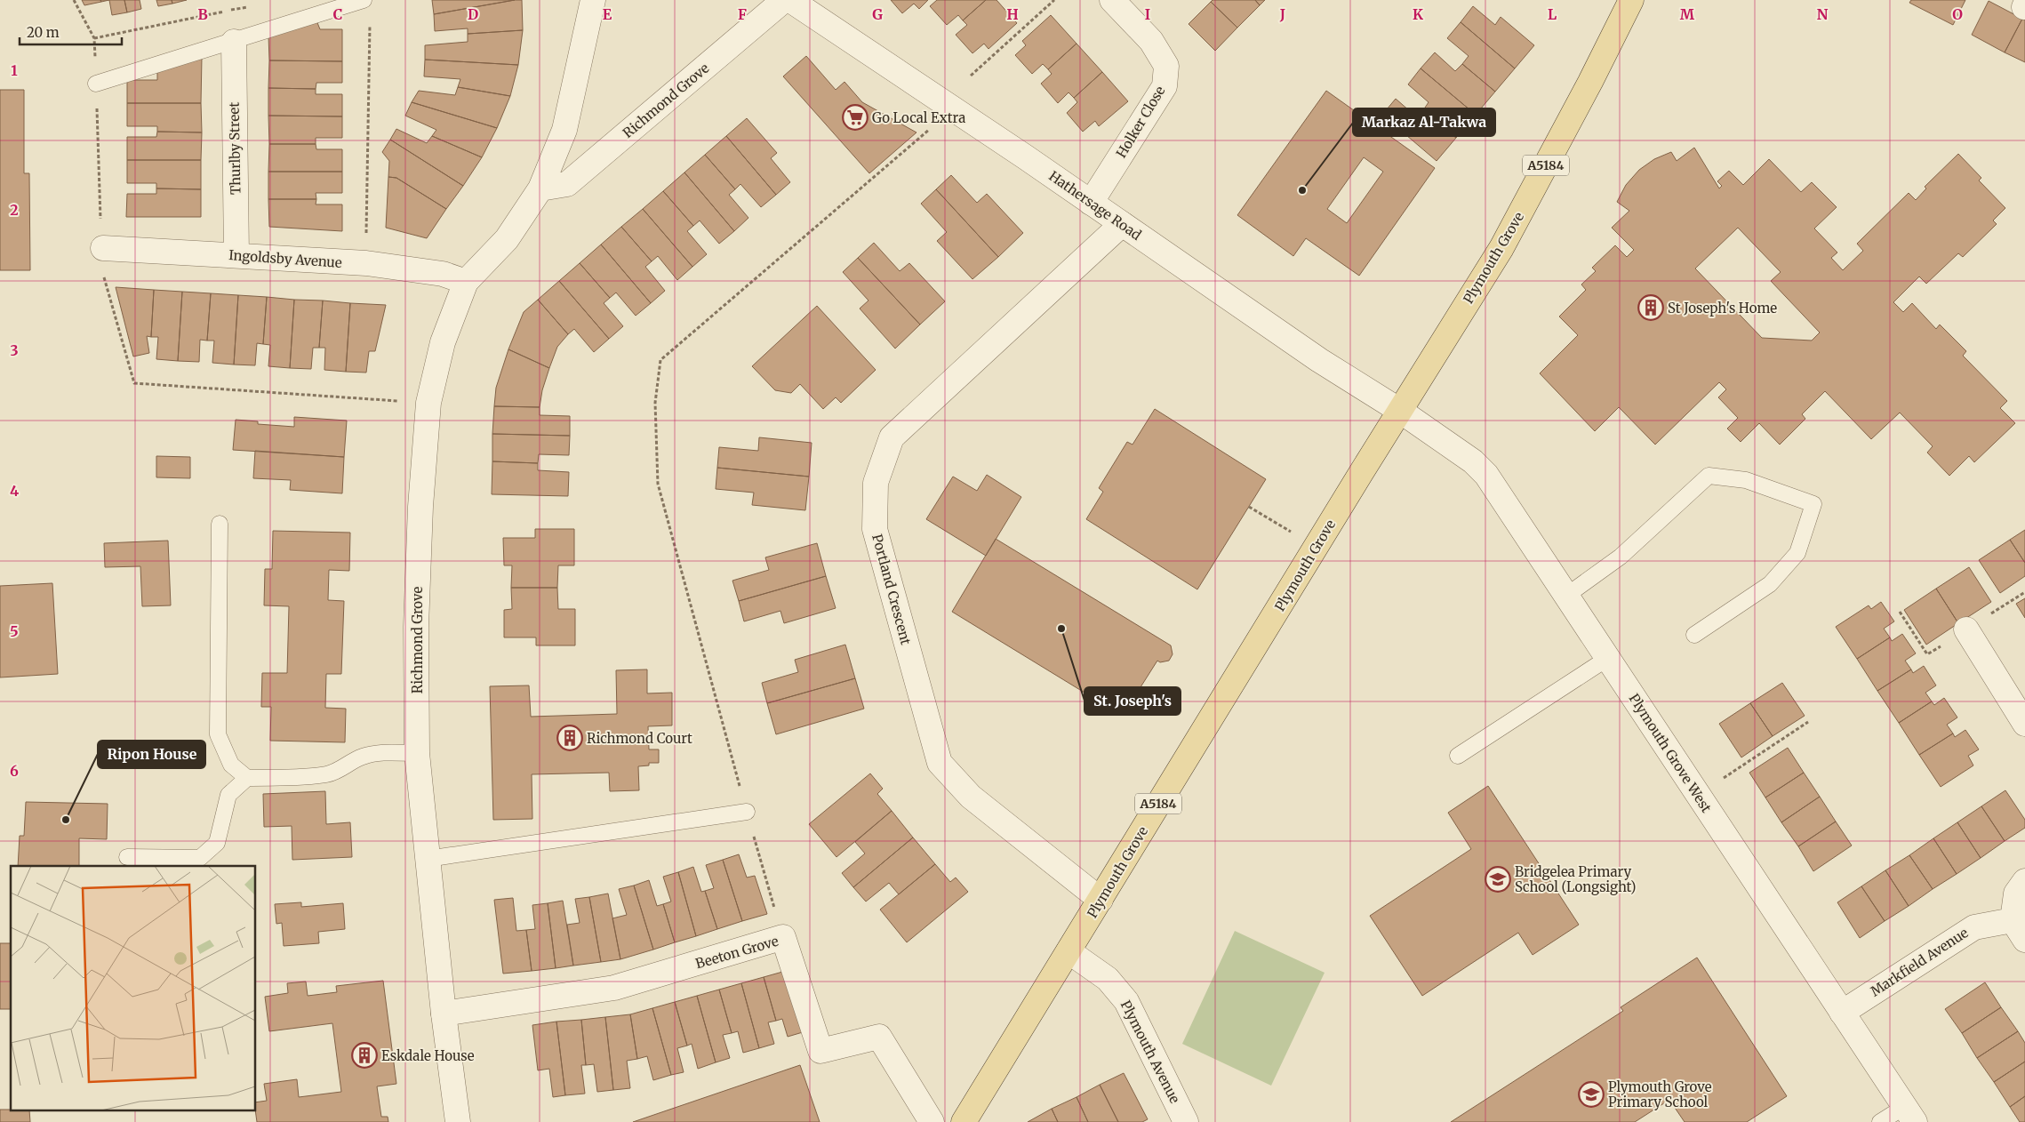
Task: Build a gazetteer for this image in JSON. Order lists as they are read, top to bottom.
{
  "streets": {
    "main road": ["A5184", "Plymouth Grove"],
    "street": [
      "Richmond Grove",
      "Holker Close",
      "Thurlby Street",
      "Hathersage Road",
      "Ingoldsby Avenue",
      "Portland Crescent",
      "Plymouth Grove West",
      "Beeton Grove",
      "Markfield Avenue",
      "Plymouth Avenue"
    ]
  },
  "crossings": [
    ["Richmond Grove", "Ingoldsby Avenue"],
    ["Richmond Grove", "Beeton Grove"],
    ["Holker Close", "Hathersage Road"],
    ["Thurlby Street", "Ingoldsby Avenue"],
    ["Hathersage Road", "Plymouth Grove"],
    ["Hathersage Road", "Portland Crescent"],
    ["Hathersage Road", "Plymouth Grove West"],
    ["Plymouth Grove", "Portland Crescent"],
    ["Plymouth Grove", "Plymouth Grove West"],
    ["Plymouth Grove", "Plymouth Avenue"],
    ["Plymouth Grove West", "Markfield Avenue"]
  ],
  "places": {
    "supermarket": ["Go Local Extra"],
    "other": ["Markaz Al-Takwa", "St. Joseph's", "Ripon House"],
    "building": ["St Joseph's Home", "Richmond Court", "Eskdale House"],
    "school or university": ["Bridgelea Primary School (Longsight)", "Plymouth Grove Primary School"]
  },
  "scale_bar": "20 m",
  "grid": {
    "columns": [
      "B",
      "C",
      "D",
      "E",
      "F",
      "G",
      "H",
      "I",
      "J",
      "K",
      "L",
      "M",
      "N",
      "O"
    ],
    "rows": [
      "1",
      "2",
      "3",
      "4",
      "5",
      "6"
    ]
  }
}
